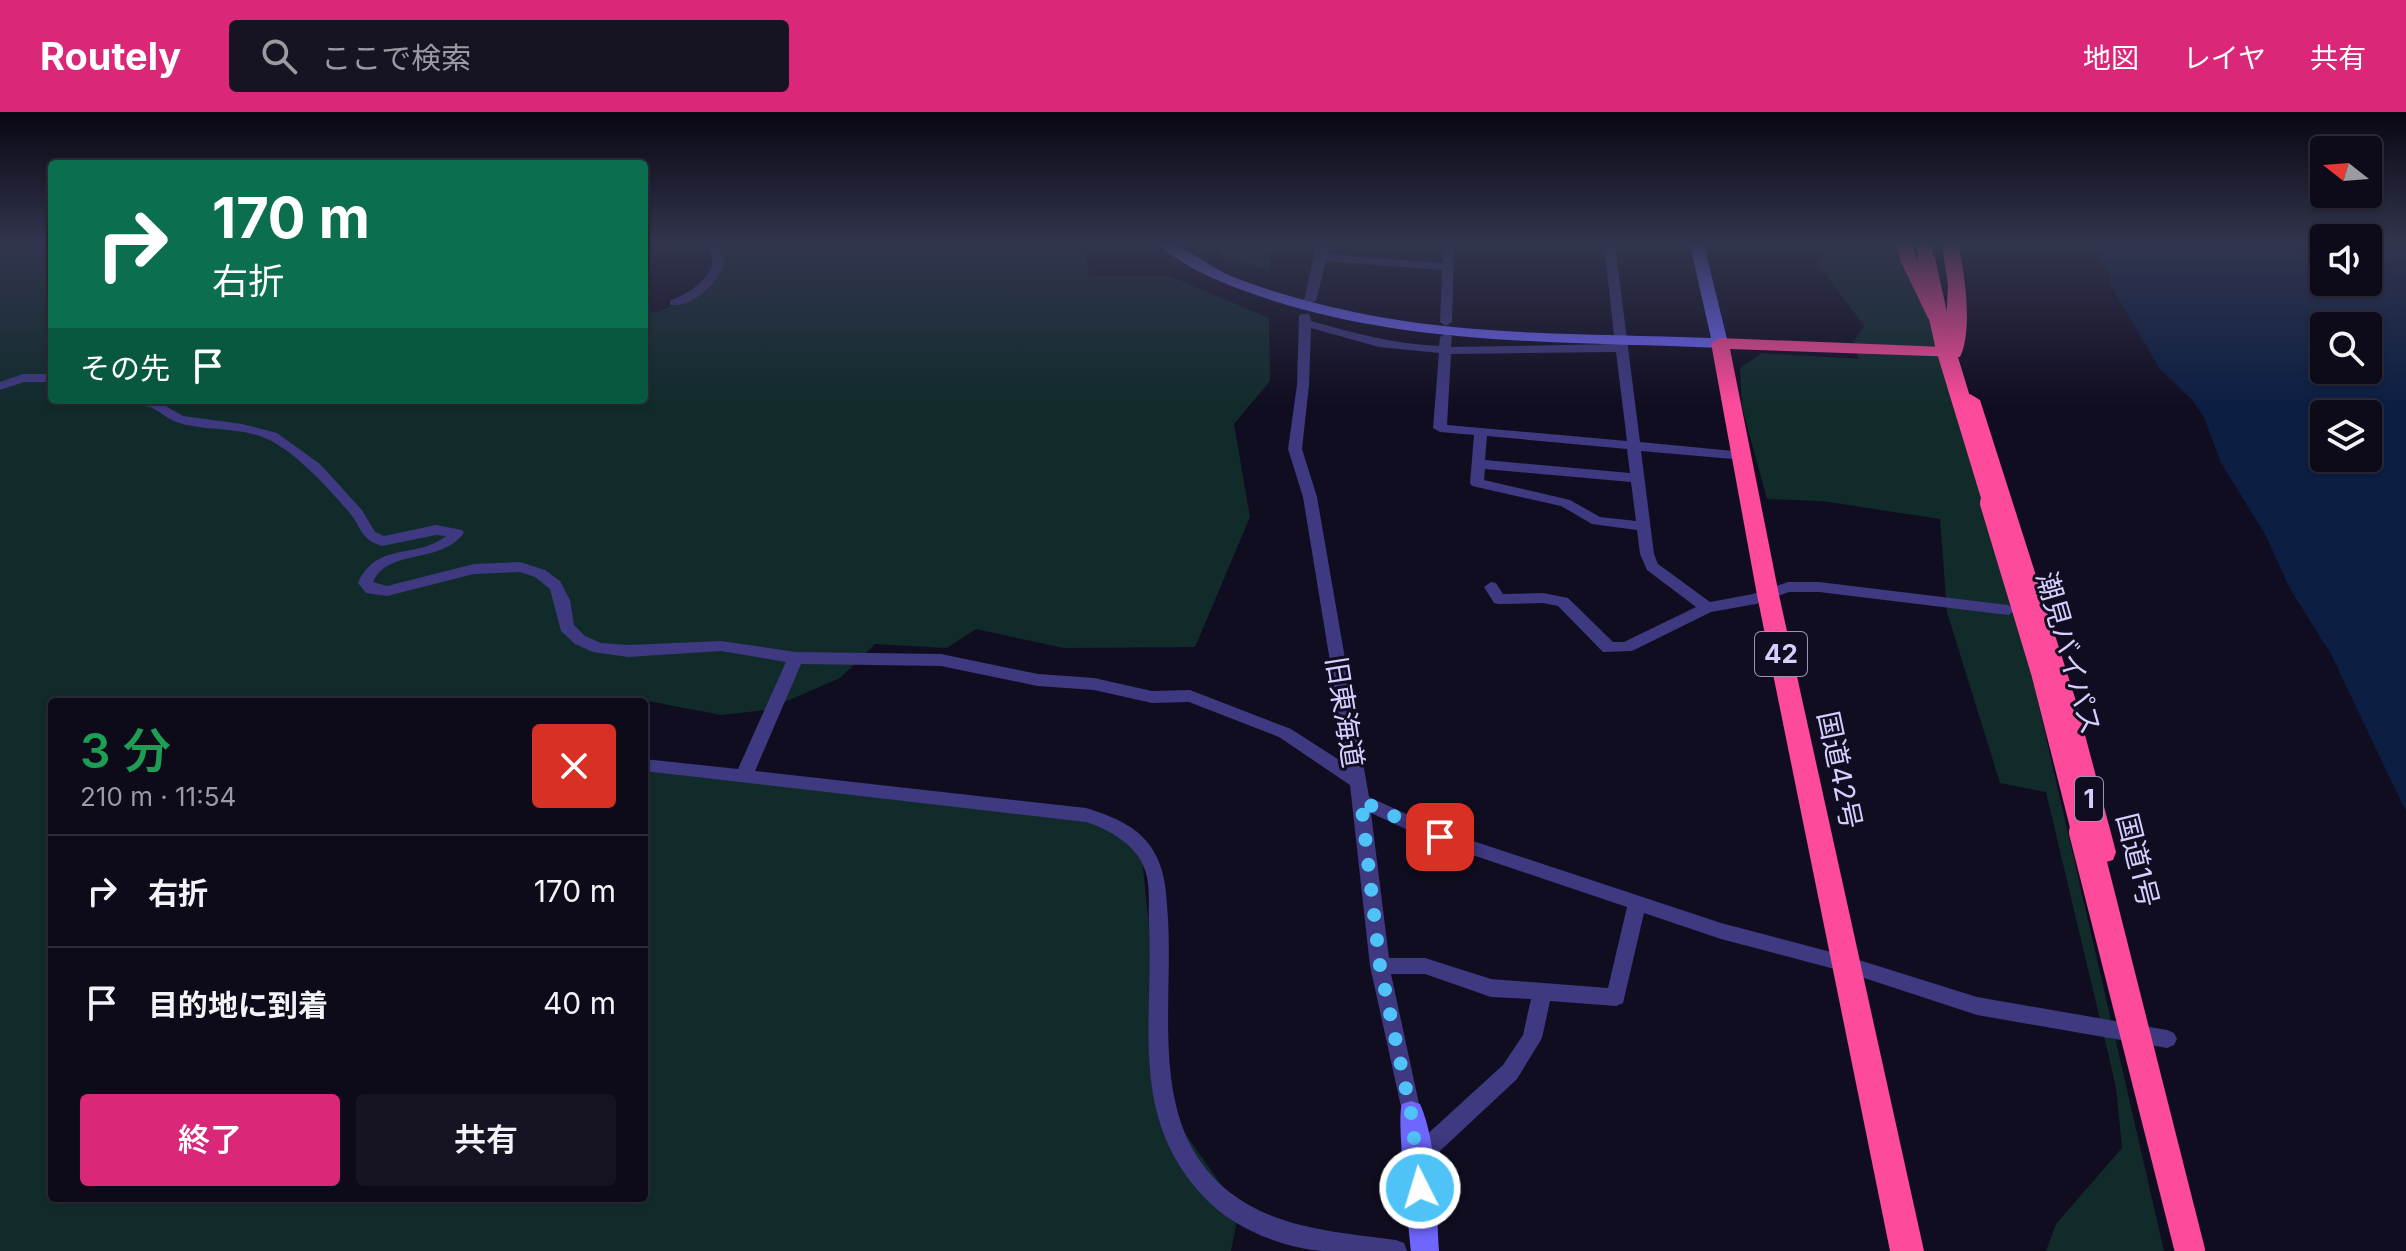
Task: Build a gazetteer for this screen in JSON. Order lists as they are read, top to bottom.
{
  "streets": {
    "highway": [
      "潮見バイパス",
      "42",
      "国道42号",
      "1",
      "国道1号"
    ],
    "street": ["旧東海道"]
  },
  "north": "left",
  "page": {
    "header": "Routely",
    "search": "ここで検索",
    "nav": ["地図", "レイヤ", "共有"],
    "turn": ["170 m", "右折"],
    "then": "その先",
    "heading": ["3 分", "210 m · 11:54"],
    "list": [
      {
        "name": "右折",
        "value": "170 m"
      },
      {
        "name": "目的地に到着",
        "value": "40 m"
      }
    ],
    "buttons": ["終了", "共有"]
  }
}
